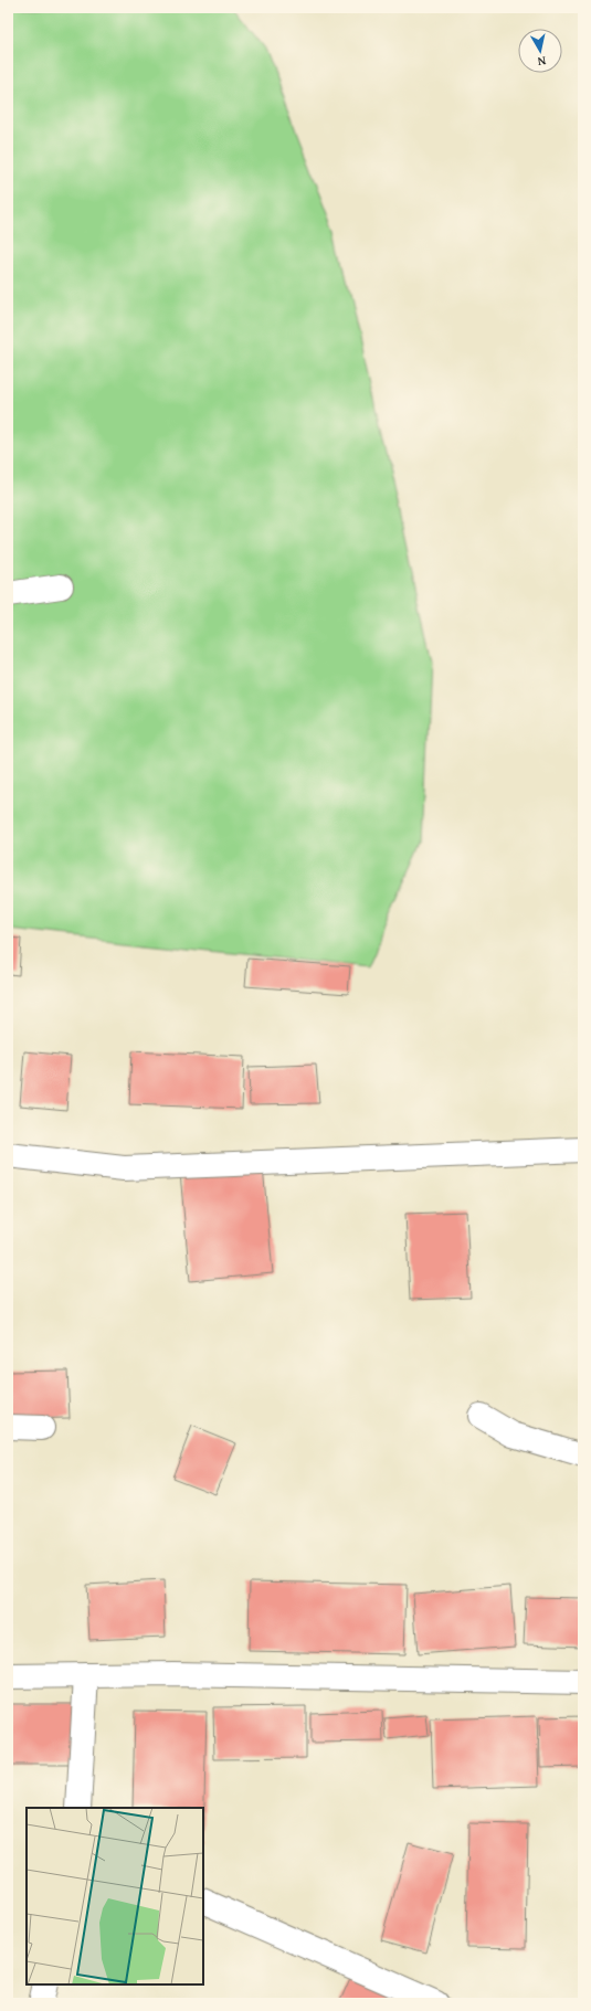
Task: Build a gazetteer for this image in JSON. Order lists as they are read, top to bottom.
{
  "north": "bottom"
}
